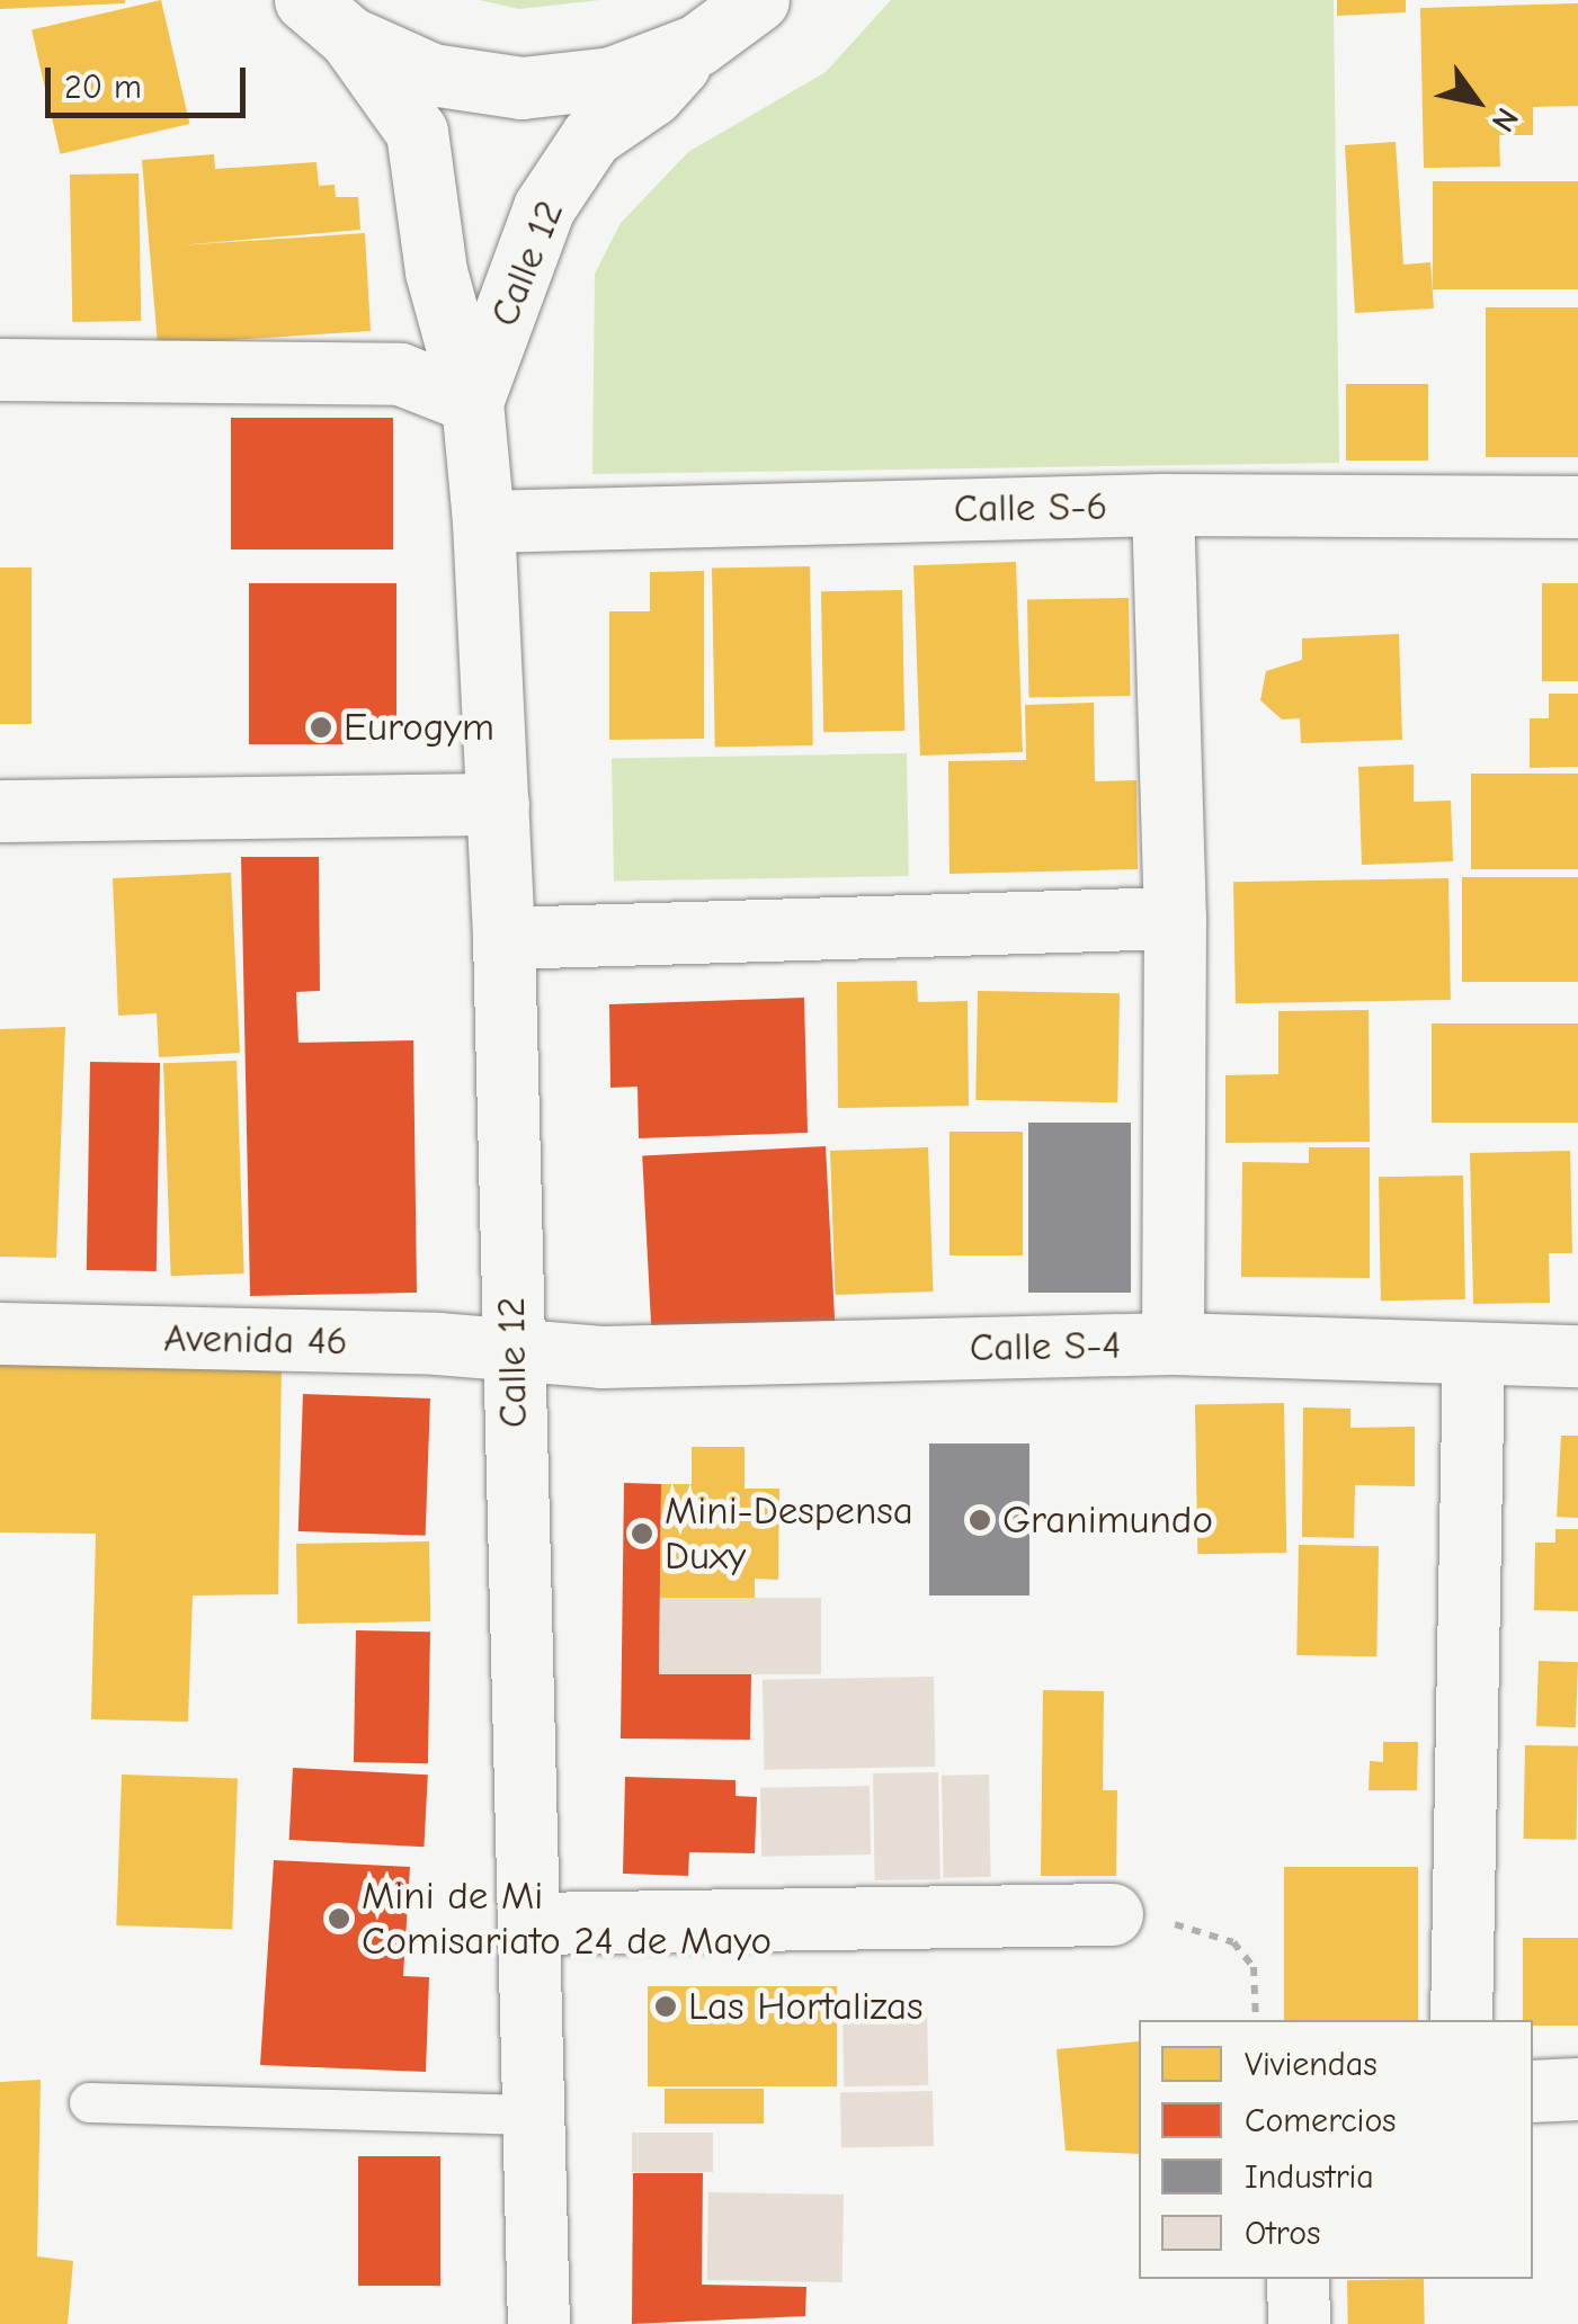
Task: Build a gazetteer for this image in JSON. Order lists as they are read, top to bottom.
{
  "streets": {
    "street": [
      "Calle 12",
      "Calle S-6",
      "Avenida 46",
      "Calle S-4"
    ]
  },
  "crossings": [
    ["Calle 12", "Calle S-6"],
    ["Calle 12", "Avenida 46"],
    ["Calle 12", "Calle S-4"],
    ["Avenida 46", "Calle S-4"]
  ],
  "places": [
    "Eurogym",
    "Granimundo",
    "Mini-Despensa Duxy",
    "Mini de Mi Comisariato 24 de Mayo",
    "Las Hortalizas"
  ],
  "legend": [
    "Viviendas",
    "Comercios",
    "Industria",
    "Otros"
  ],
  "scale_bar": "20 m",
  "north": "bottom right"
}
